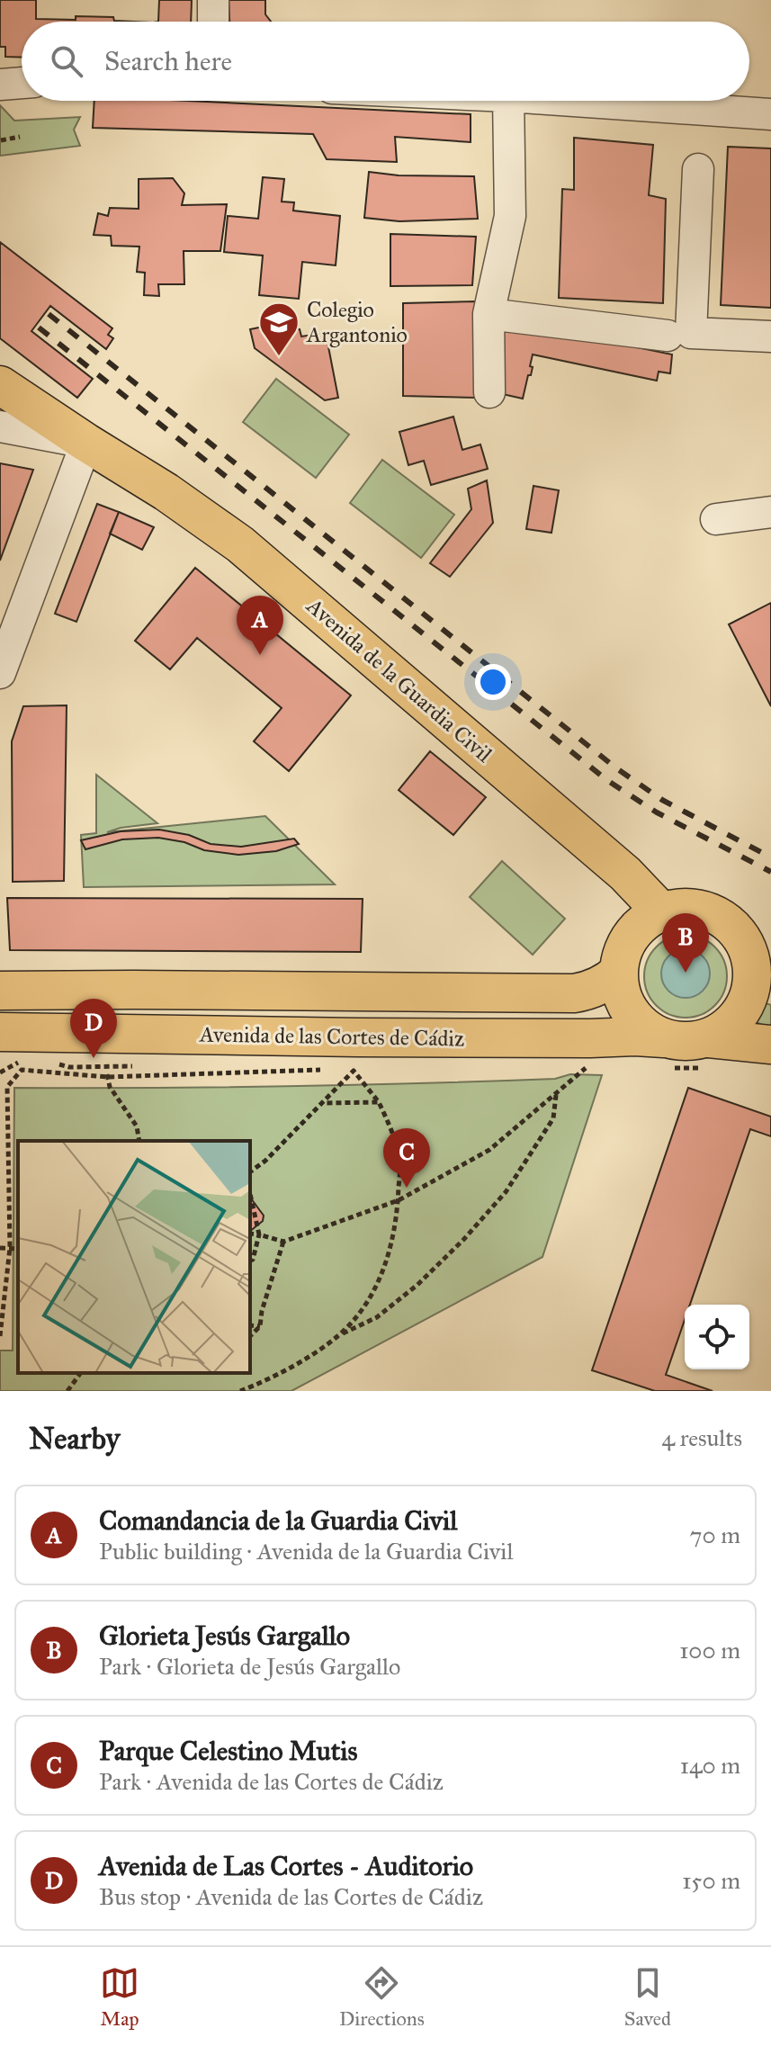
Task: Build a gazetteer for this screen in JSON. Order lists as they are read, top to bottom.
{
  "streets": {
    "main road": ["Avenida de la Guardia Civil", "Avenida de las Cortes de Cádiz"]
  },
  "crossings": [
    ["Avenida de la Guardia Civil", "Avenida de las Cortes de Cádiz"]
  ],
  "places": {
    "school or university": ["Colegio Argantonio"]
  },
  "page": {
    "search": "Search here",
    "pins": [
      "A",
      "B",
      "D",
      "C"
    ],
    "heading": ["Nearby", "4 results"],
    "list": [
      {
        "mark": "A",
        "name": "Comandancia de la Guardia Civil",
        "note": "Public building · Avenida de la Guardia Civil",
        "value": "70 m"
      },
      {
        "mark": "B",
        "name": "Glorieta Jesús Gargallo",
        "note": "Park · Glorieta de Jesús Gargallo",
        "value": "100 m"
      },
      {
        "mark": "C",
        "name": "Parque Celestino Mutis",
        "note": "Park · Avenida de las Cortes de Cádiz",
        "value": "140 m"
      },
      {
        "mark": "D",
        "name": "Avenida de Las Cortes - Auditorio",
        "note": "Bus stop · Avenida de las Cortes de Cádiz",
        "value": "150 m"
      }
    ],
    "nav": ["Map", "Directions", "Saved"]
  }
}
